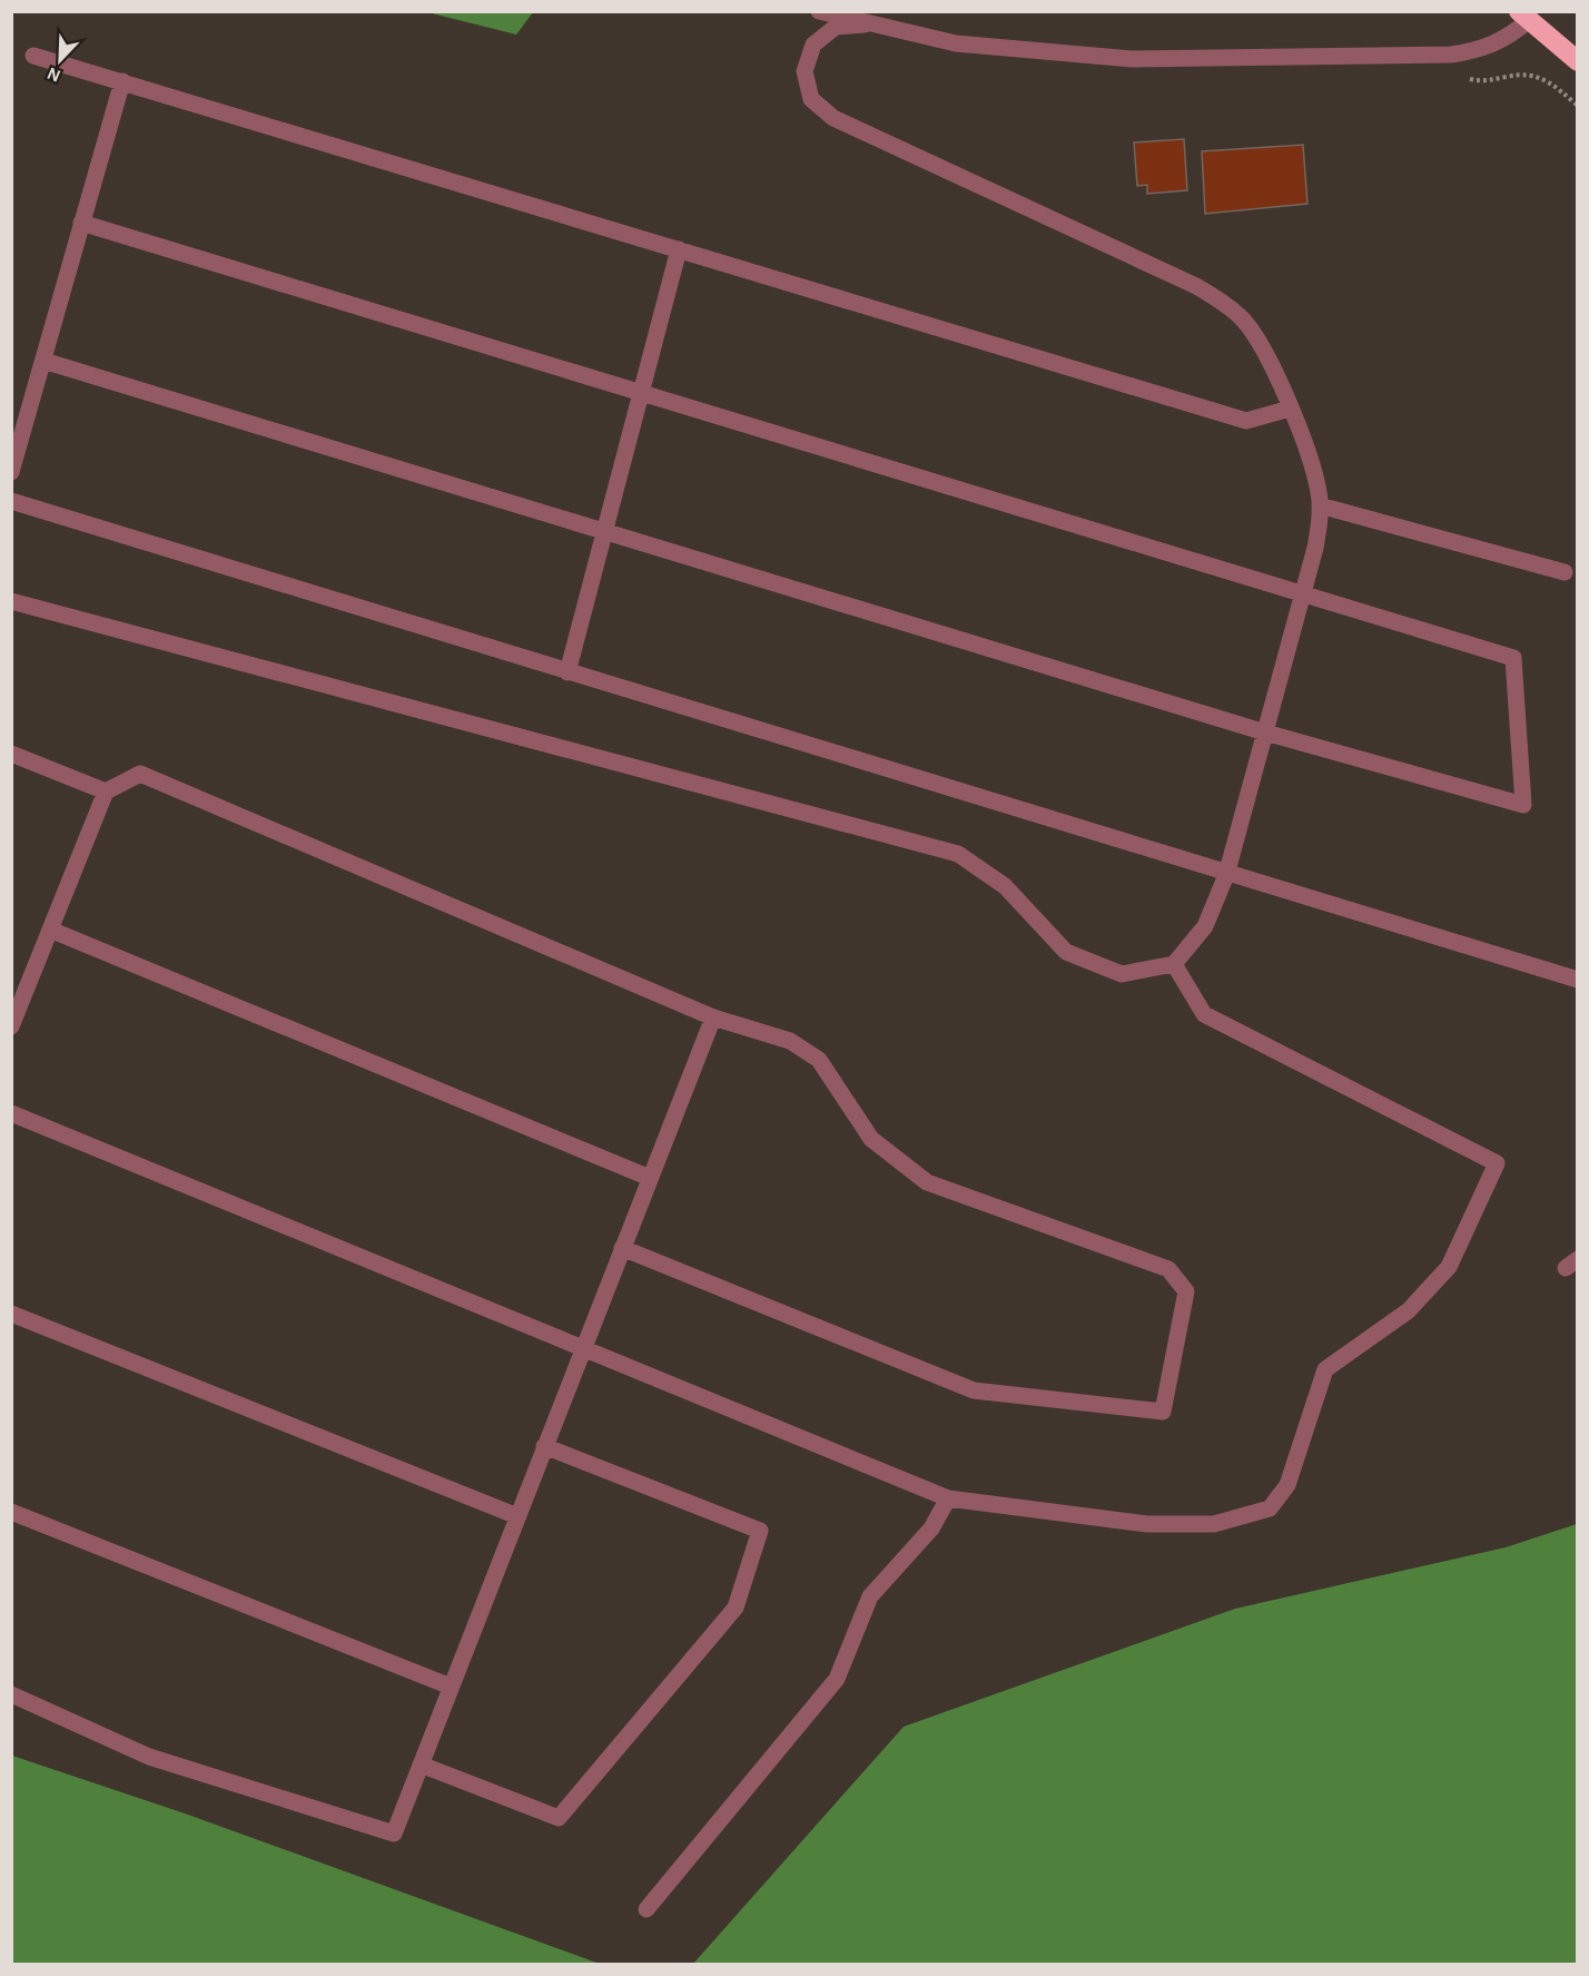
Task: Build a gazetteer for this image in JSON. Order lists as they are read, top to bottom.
{
  "north": "bottom left"
}
